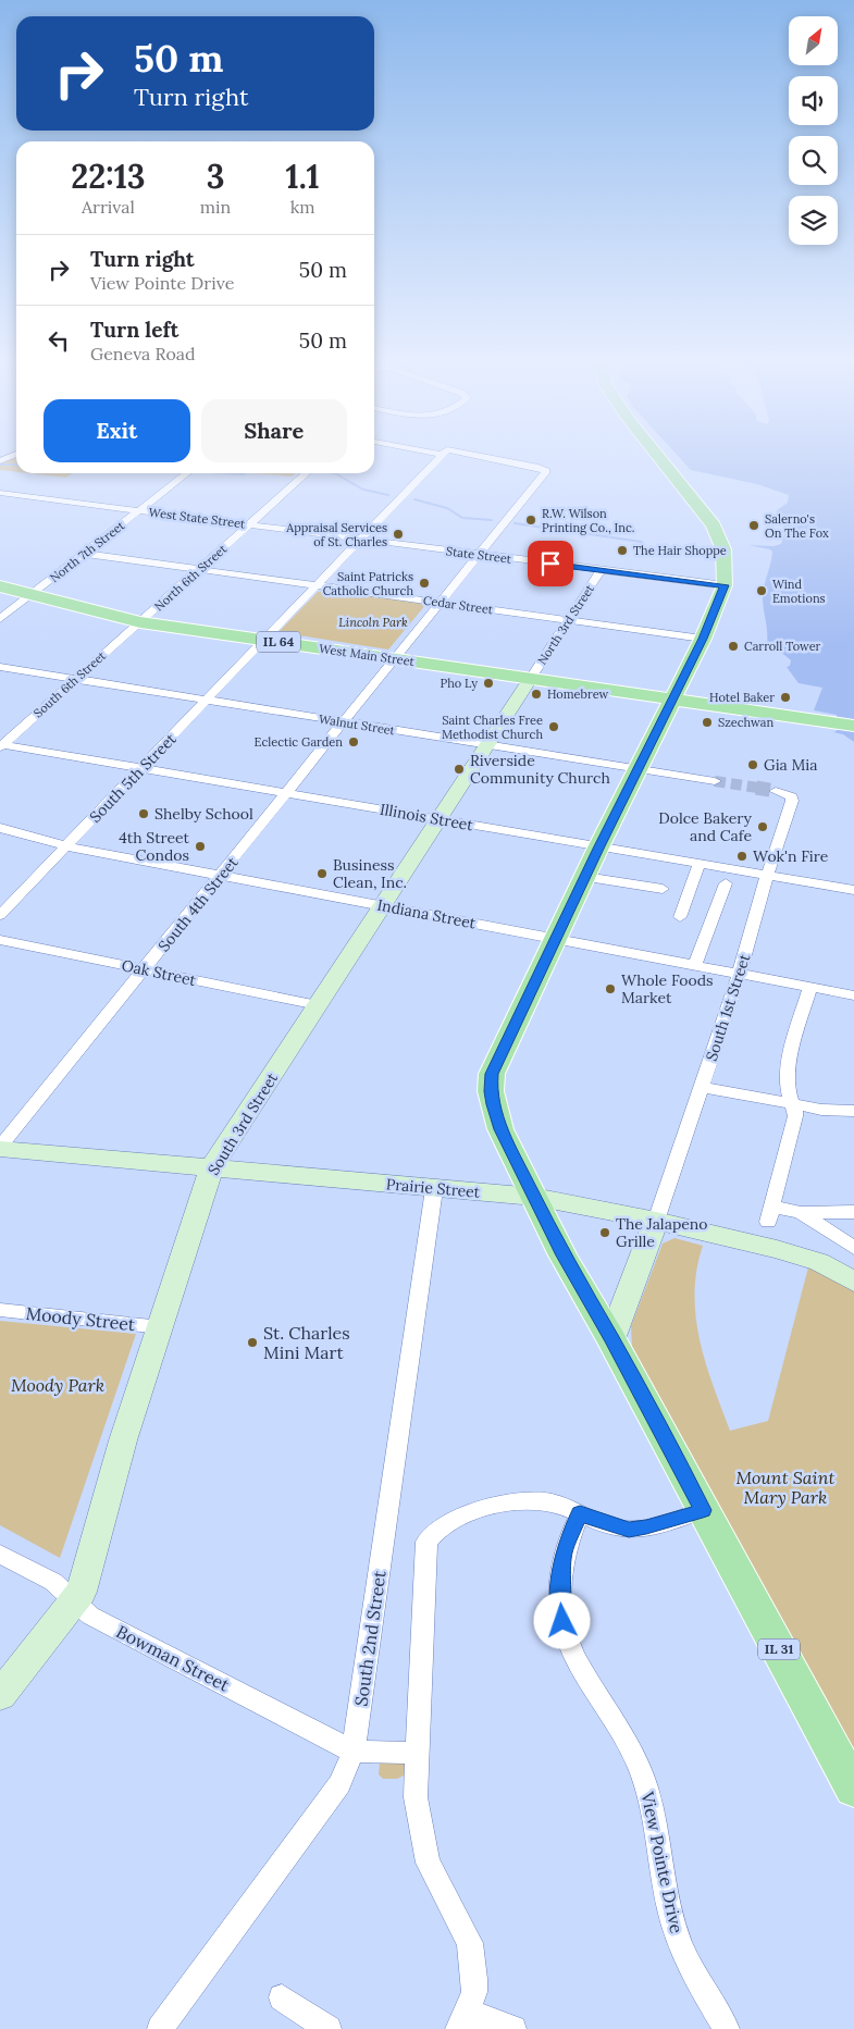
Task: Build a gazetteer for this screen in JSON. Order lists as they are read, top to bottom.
{
  "streets": {
    "main road": ["IL 64", "West Main Street", "IL 31"],
    "street": [
      "West State Street",
      "North 7th Street",
      "State Street",
      "North 6th Street",
      "Cedar Street",
      "North 3rd Street",
      "South 6th Street",
      "Walnut Street",
      "South 5th Street",
      "Illinois Street",
      "South 4th Street",
      "Indiana Street",
      "Oak Street",
      "South 1st Street",
      "South 3rd Street",
      "Prairie Street",
      "Moody Street",
      "South 2nd Street",
      "Bowman Street",
      "View Pointe Drive"
    ]
  },
  "crossings": [
    ["West State Street", "North 7th Street"],
    ["West State Street", "State Street"],
    ["West State Street", "North 6th Street"],
    ["West State Street", "South 5th Street"],
    ["North 7th Street", "Cedar Street"],
    ["North 7th Street", "West Main Street"],
    ["State Street", "North 3rd Street"],
    ["State Street", "South 5th Street"],
    ["State Street", "South 4th Street"],
    ["State Street", "IL 31"],
    ["North 6th Street", "Cedar Street"],
    ["North 6th Street", "West Main Street"],
    ["North 6th Street", "South 6th Street"],
    ["Cedar Street", "North 3rd Street"],
    ["Cedar Street", "South 5th Street"],
    ["Cedar Street", "South 4th Street"],
    ["Cedar Street", "IL 31"],
    ["North 3rd Street", "West Main Street"],
    ["North 3rd Street", "South 3rd Street"],
    ["IL 64", "West Main Street"],
    ["IL 64", "IL 31"],
    ["West Main Street", "South 6th Street"],
    ["West Main Street", "South 5th Street"],
    ["West Main Street", "South 4th Street"],
    ["West Main Street", "South 3rd Street"],
    ["West Main Street", "IL 31"],
    ["South 6th Street", "Walnut Street"],
    ["South 6th Street", "Illinois Street"],
    ["Walnut Street", "South 5th Street"],
    ["Walnut Street", "South 4th Street"],
    ["Walnut Street", "South 3rd Street"],
    ["Walnut Street", "IL 31"],
    ["South 5th Street", "Illinois Street"],
    ["South 5th Street", "Indiana Street"],
    ["Illinois Street", "South 4th Street"],
    ["Illinois Street", "South 1st Street"],
    ["Illinois Street", "South 3rd Street"],
    ["Illinois Street", "IL 31"],
    ["South 4th Street", "Indiana Street"],
    ["South 4th Street", "Oak Street"],
    ["South 4th Street", "Prairie Street"],
    ["Indiana Street", "South 1st Street"],
    ["Indiana Street", "South 3rd Street"],
    ["Indiana Street", "IL 31"],
    ["Oak Street", "South 3rd Street"],
    ["South 1st Street", "Prairie Street"],
    ["South 3rd Street", "Prairie Street"],
    ["South 3rd Street", "Moody Street"],
    ["South 3rd Street", "Bowman Street"],
    ["Prairie Street", "South 2nd Street"],
    ["Prairie Street", "IL 31"],
    ["South 2nd Street", "Bowman Street"]
  ],
  "parks": ["Lincoln Park", "Moody Park", "Mount Saint Mary Park"],
  "places": [
    "R.W. Wilson Printing Co., Inc.",
    "Salerno's On The Fox",
    "Appraisal Services of St. Charles",
    "The Hair Shoppe",
    "Saint Patricks Catholic Church",
    "Wind Emotions",
    "Carroll Tower",
    "Pho Ly",
    "Homebrew",
    "Hotel Baker",
    "Szechwan",
    "Saint Charles Free Methodist Church",
    "Eclectic Garden",
    "Gia Mia",
    "Riverside Community Church",
    "Shelby School",
    "Dolce Bakery and Cafe",
    "4th Street Condos",
    "Wok'n Fire",
    "Business Clean, Inc.",
    "Whole Foods Market",
    "The Jalapeno Grille",
    "St. Charles Mini Mart"
  ],
  "north": "top right",
  "page": {
    "turn": ["50 m", "Turn right"],
    "eta": [
      "22:13",
      "Arrival",
      "3",
      "min",
      "1.1",
      "km"
    ],
    "list": [
      {
        "name": "Turn right",
        "note": "View Pointe Drive",
        "value": "50 m"
      },
      {
        "name": "Turn left",
        "note": "Geneva Road",
        "value": "50 m"
      }
    ],
    "buttons": ["Exit", "Share"]
  }
}
